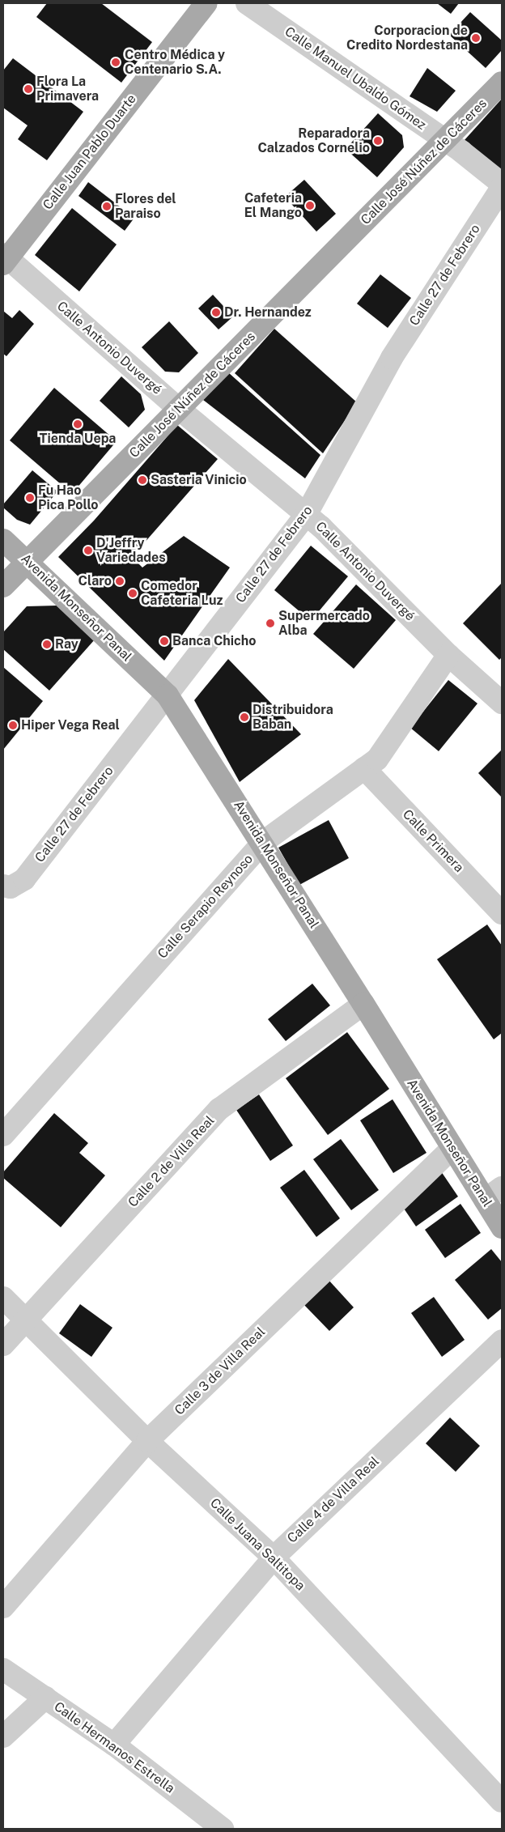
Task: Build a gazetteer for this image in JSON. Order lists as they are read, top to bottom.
{
  "streets": {
    "main road": ["Calle Juan Pablo Duarte", "Calle José Núñez de Cáceres", "Avenida Monseñor Panal"],
    "street": [
      "Calle Manuel Ubaldo Gómez",
      "Calle 27 de Febrero",
      "Calle Antonio Duvergé",
      "Calle Primera",
      "Calle Serapio Reynoso",
      "Calle 2 de Villa Real",
      "Calle 3 de Villa Real",
      "Calle 4 de Villa Real",
      "Calle Juana Saltitopa",
      "Calle Hermanos Estrella"
    ]
  },
  "crossings": [
    ["Calle Manuel Ubaldo Gómez", "Calle José Núñez de Cáceres"],
    ["Calle Juan Pablo Duarte", "Calle Antonio Duvergé"],
    ["Calle José Núñez de Cáceres", "Calle Antonio Duvergé"],
    ["Calle José Núñez de Cáceres", "Avenida Monseñor Panal"],
    ["Calle 27 de Febrero", "Calle Antonio Duvergé"],
    ["Calle 27 de Febrero", "Avenida Monseñor Panal"],
    ["Calle Antonio Duvergé", "Calle Serapio Reynoso"],
    ["Avenida Monseñor Panal", "Calle Serapio Reynoso"],
    ["Avenida Monseñor Panal", "Calle 2 de Villa Real"],
    ["Avenida Monseñor Panal", "Calle 3 de Villa Real"],
    ["Calle Primera", "Calle Serapio Reynoso"],
    ["Calle 2 de Villa Real", "Calle Juana Saltitopa"],
    ["Calle 3 de Villa Real", "Calle Juana Saltitopa"],
    ["Calle 4 de Villa Real", "Calle Juana Saltitopa"],
    ["Calle 4 de Villa Real", "Calle Hermanos Estrella"]
  ],
  "places": [
    "Corporacion de Credito Nordestana",
    "Centro Médica y Centenario S.A.",
    "Flora La Primavera",
    "Reparadora Calzados Cornelio",
    "Cafeteria El Mango",
    "Flores del Paraiso",
    "Dr. Hernandez",
    "Tienda Uepa",
    "Sasteria Vinicio",
    "Fu Hao Pica Pollo",
    "D'Jeffry Variedades",
    "Claro",
    "Comedor Cafeteria Luz",
    "Supermercado Alba",
    "Banca Chicho",
    "Ray",
    "Distribuidora Baban",
    "Hiper Vega Real"
  ]
}
